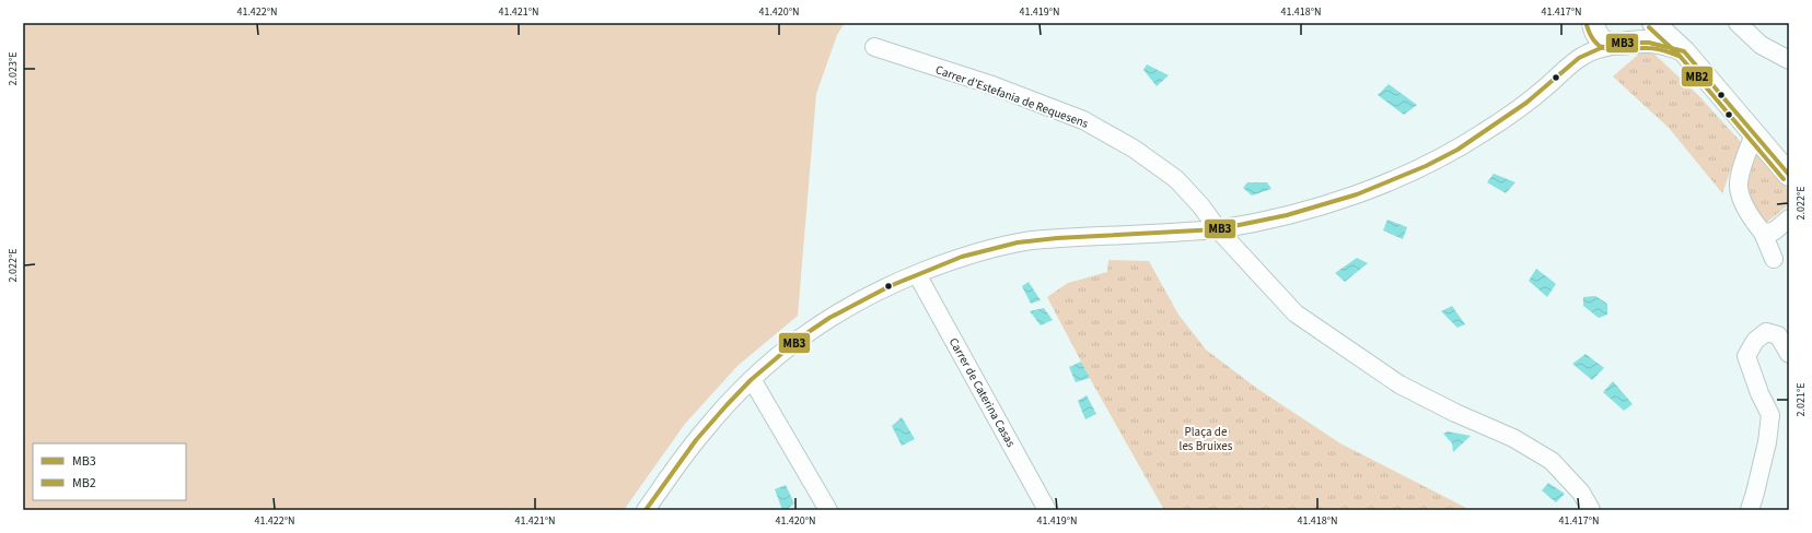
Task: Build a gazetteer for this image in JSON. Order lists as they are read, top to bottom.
{
  "streets": {
    "street": ["Carrer d'Estefania de Requesens", "Carrer de Caterina Casas"]
  },
  "parks": ["Plaça de les Bruixes"],
  "lines": ["transit line MB2", "transit line MB3"],
  "legend": ["MB3", "MB2"],
  "coordinates": [
    "41.422°N",
    "41.421°N",
    "41.420°N",
    "41.419°N",
    "41.418°N",
    "41.417°N",
    "2.023°E",
    "2.022°E",
    "2.021°E"
  ]
}
